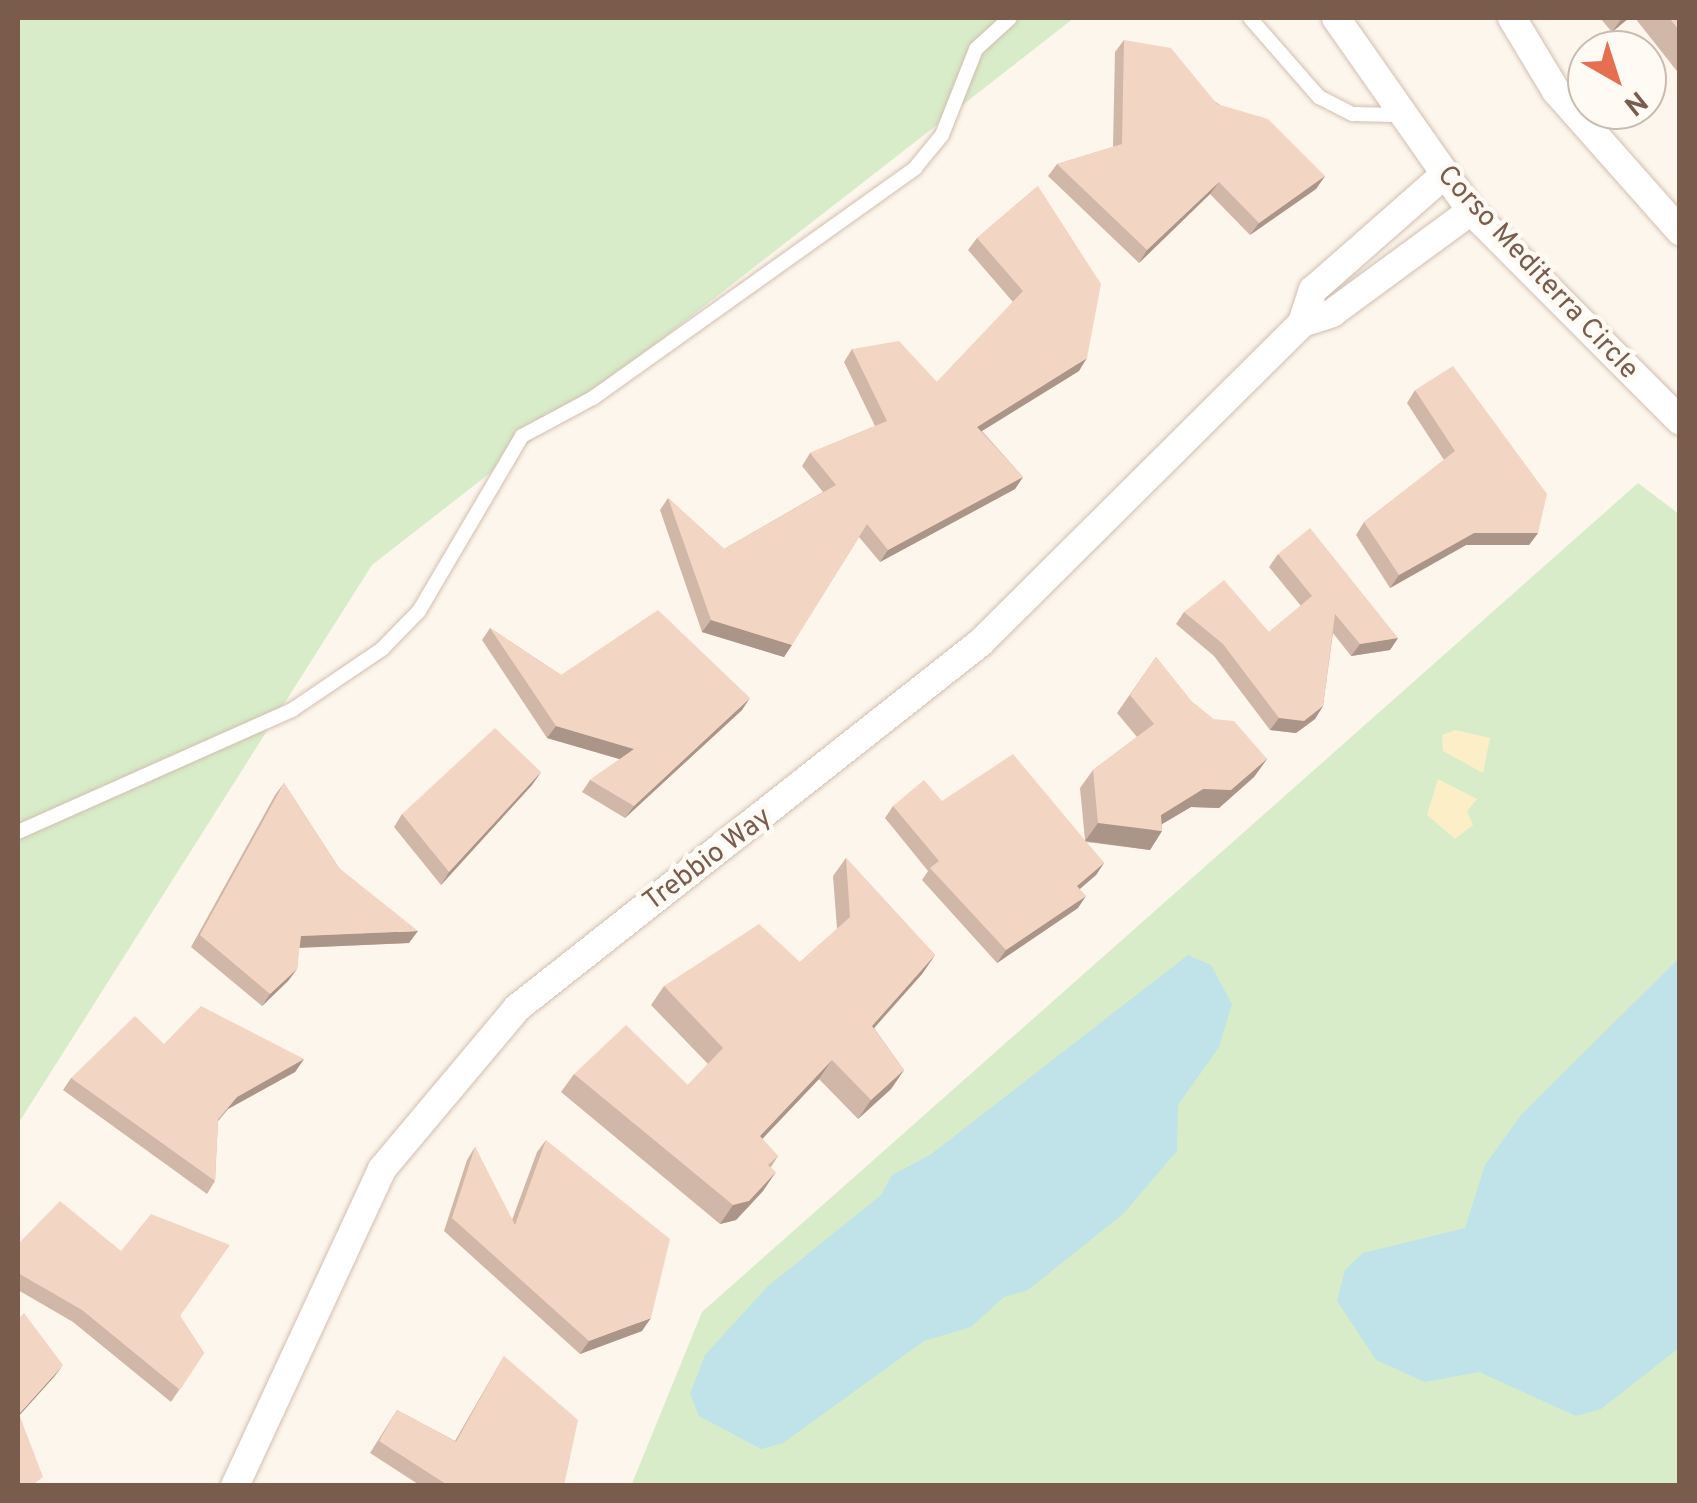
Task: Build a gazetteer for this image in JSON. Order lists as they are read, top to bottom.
{
  "streets": {
    "street": ["Corso Mediterra Circle", "Trebbio Way"]
  },
  "crossings": [
    ["Corso Mediterra Circle", "Trebbio Way"]
  ],
  "north": "bottom right"
}
